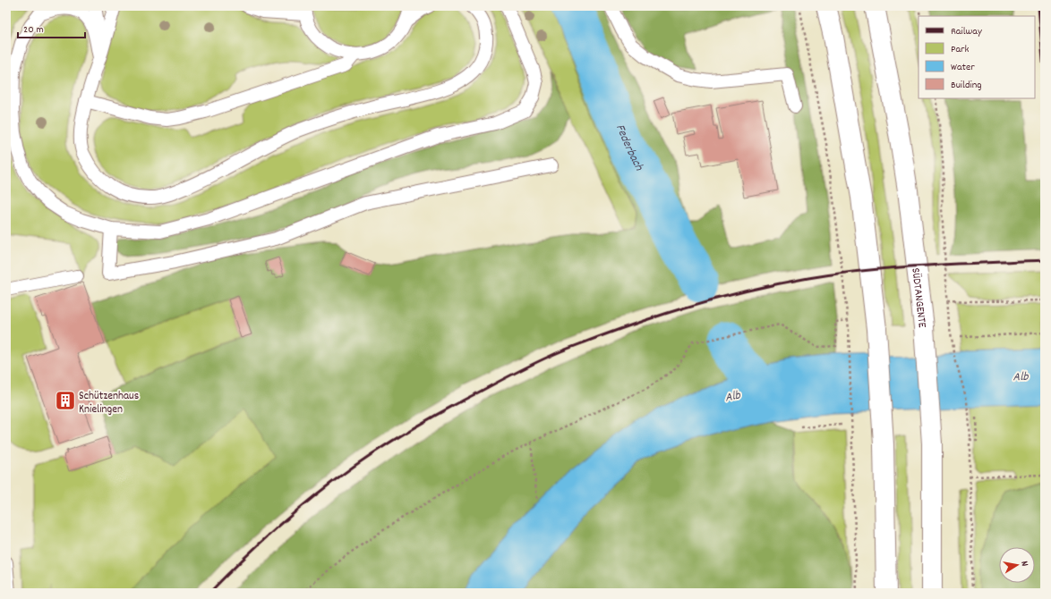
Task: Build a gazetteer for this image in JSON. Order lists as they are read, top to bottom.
{
  "streets": {
    "highway": ["SÜDTANGENTE"]
  },
  "water": ["Federbach", "Alb"],
  "places": {
    "building": ["Schützenhaus Knielingen"]
  },
  "legend": [
    "Railway",
    "Park",
    "Water",
    "Building"
  ],
  "scale_bar": "20 m",
  "north": "right"
}
